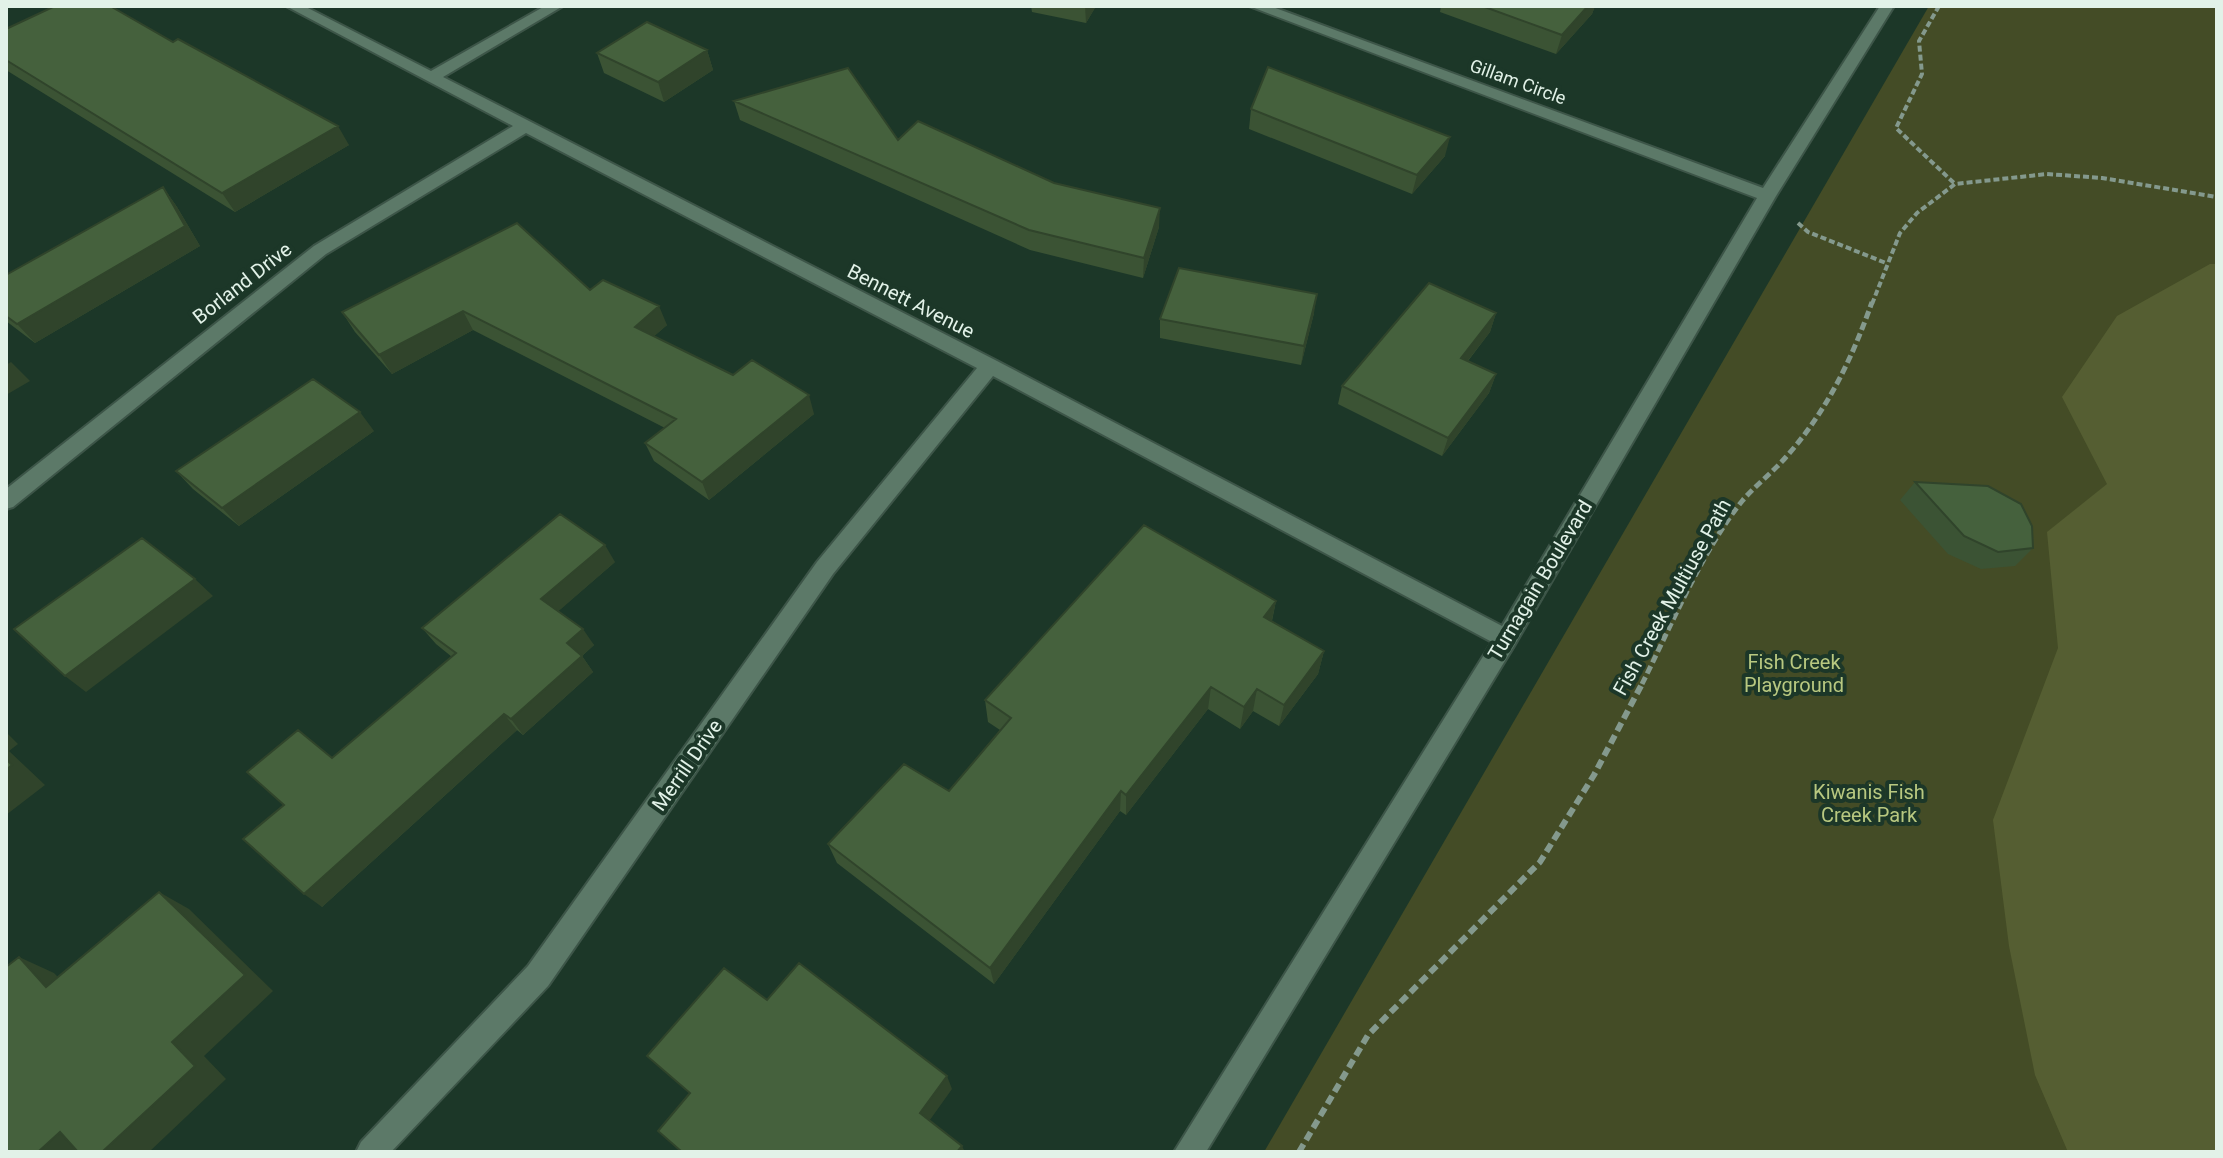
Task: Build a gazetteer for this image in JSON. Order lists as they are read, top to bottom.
{
  "streets": {
    "street": [
      "Gillam Circle",
      "Borland Drive",
      "Bennett Avenue",
      "Turnagain Boulevard",
      "Merrill Drive"
    ],
    "path": ["Fish Creek Multiuse Path"]
  },
  "crossings": [
    ["Gillam Circle", "Turnagain Boulevard"],
    ["Borland Drive", "Bennett Avenue"],
    ["Bennett Avenue", "Turnagain Boulevard"],
    ["Bennett Avenue", "Merrill Drive"]
  ],
  "parks": ["Fish Creek Playground", "Kiwanis Fish Creek Park"]
}
